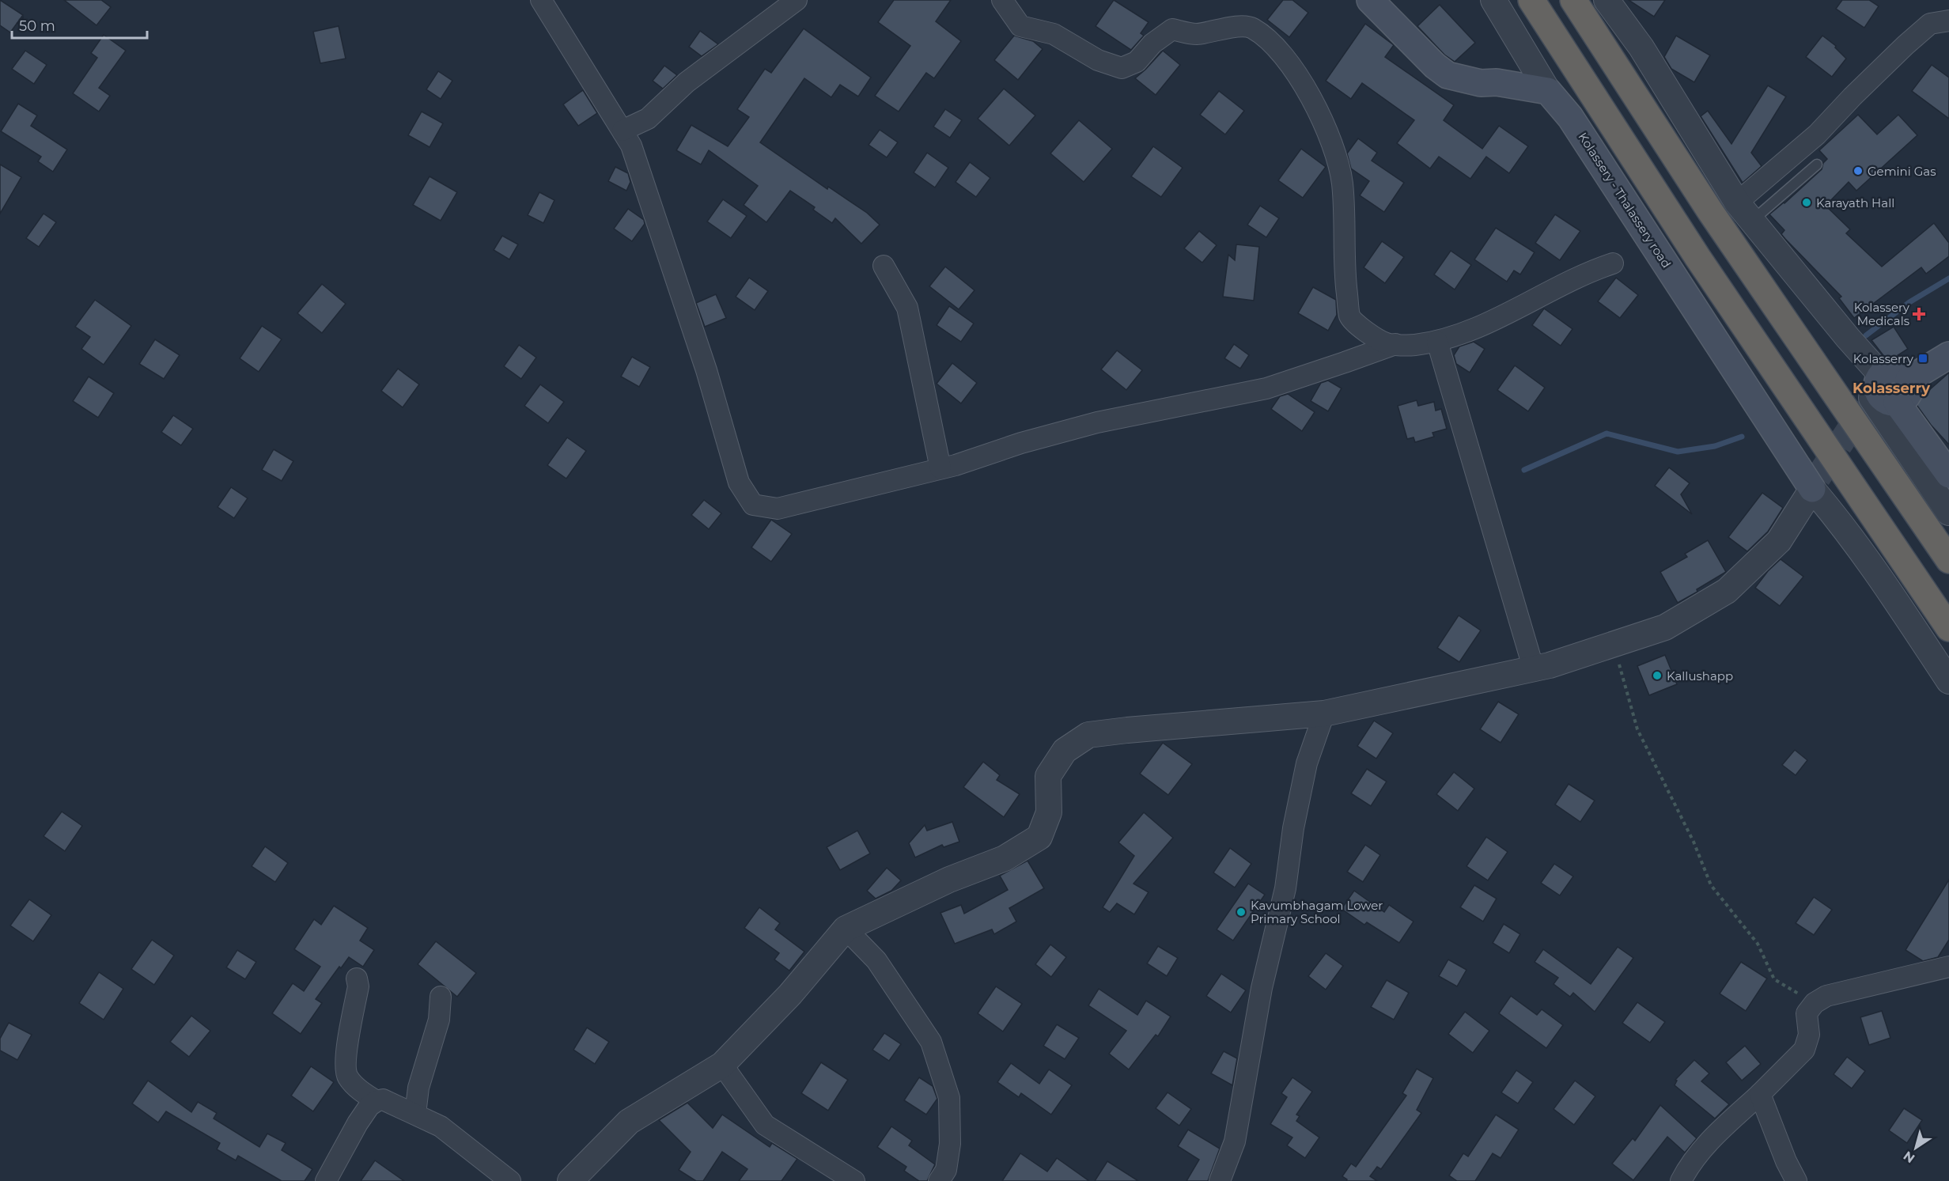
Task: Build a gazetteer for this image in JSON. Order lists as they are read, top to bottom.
{
  "streets": {
    "main road": ["Kolassery - Thalassery road"]
  },
  "districts": ["Kolasserry"],
  "places": {
    "other": [
      "Gemini Gas",
      "Karayath Hall",
      "Kallushapp",
      "Kavumbhagam Lower Primary School"
    ],
    "health": ["Kolassery Medicals"],
    "transit": ["Kolasserry"]
  },
  "scale_bar": "50 m",
  "north": "bottom left"
}
